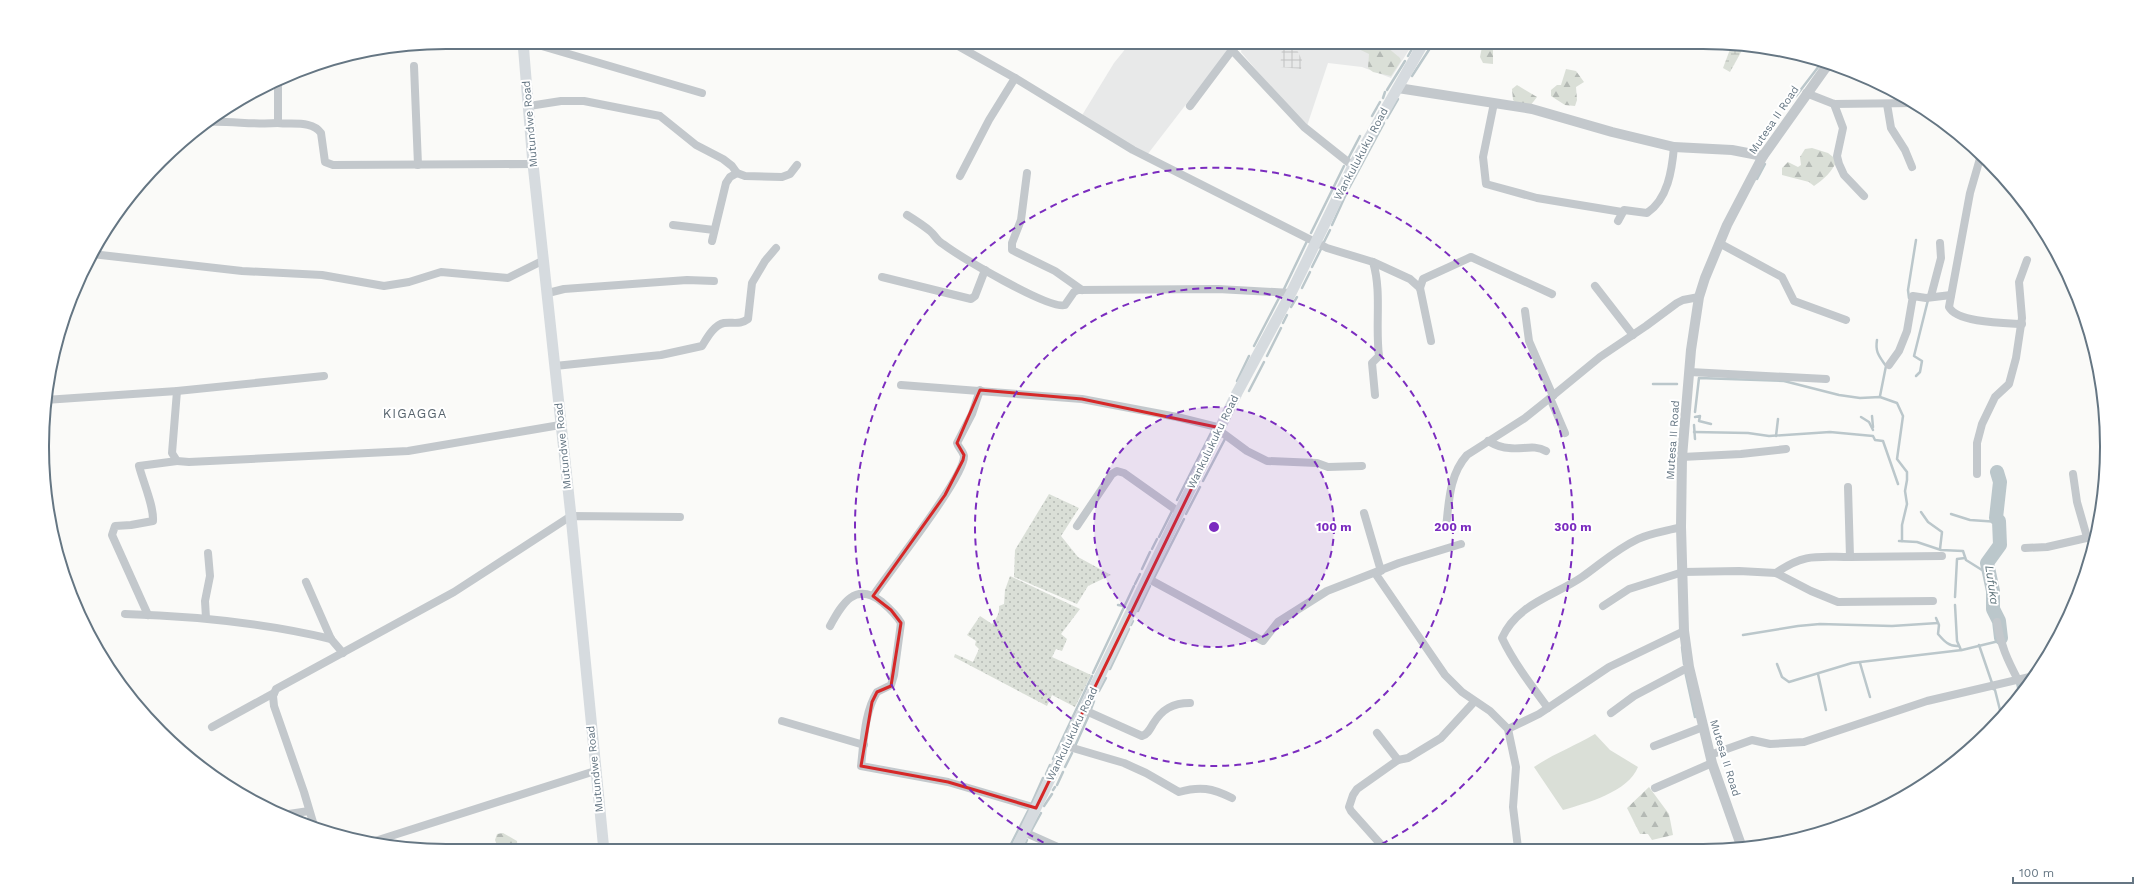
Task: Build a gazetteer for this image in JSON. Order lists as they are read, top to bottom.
{
  "streets": {
    "main road": ["Mutundwe Road", "Wankulukuku Road"],
    "street": ["Mutesa II Road"]
  },
  "districts": ["KIGAGGA"],
  "water": ["Lufuka"],
  "scale_bar": "100 m",
  "rings": ["100 m", "200 m", "300 m"]
}
